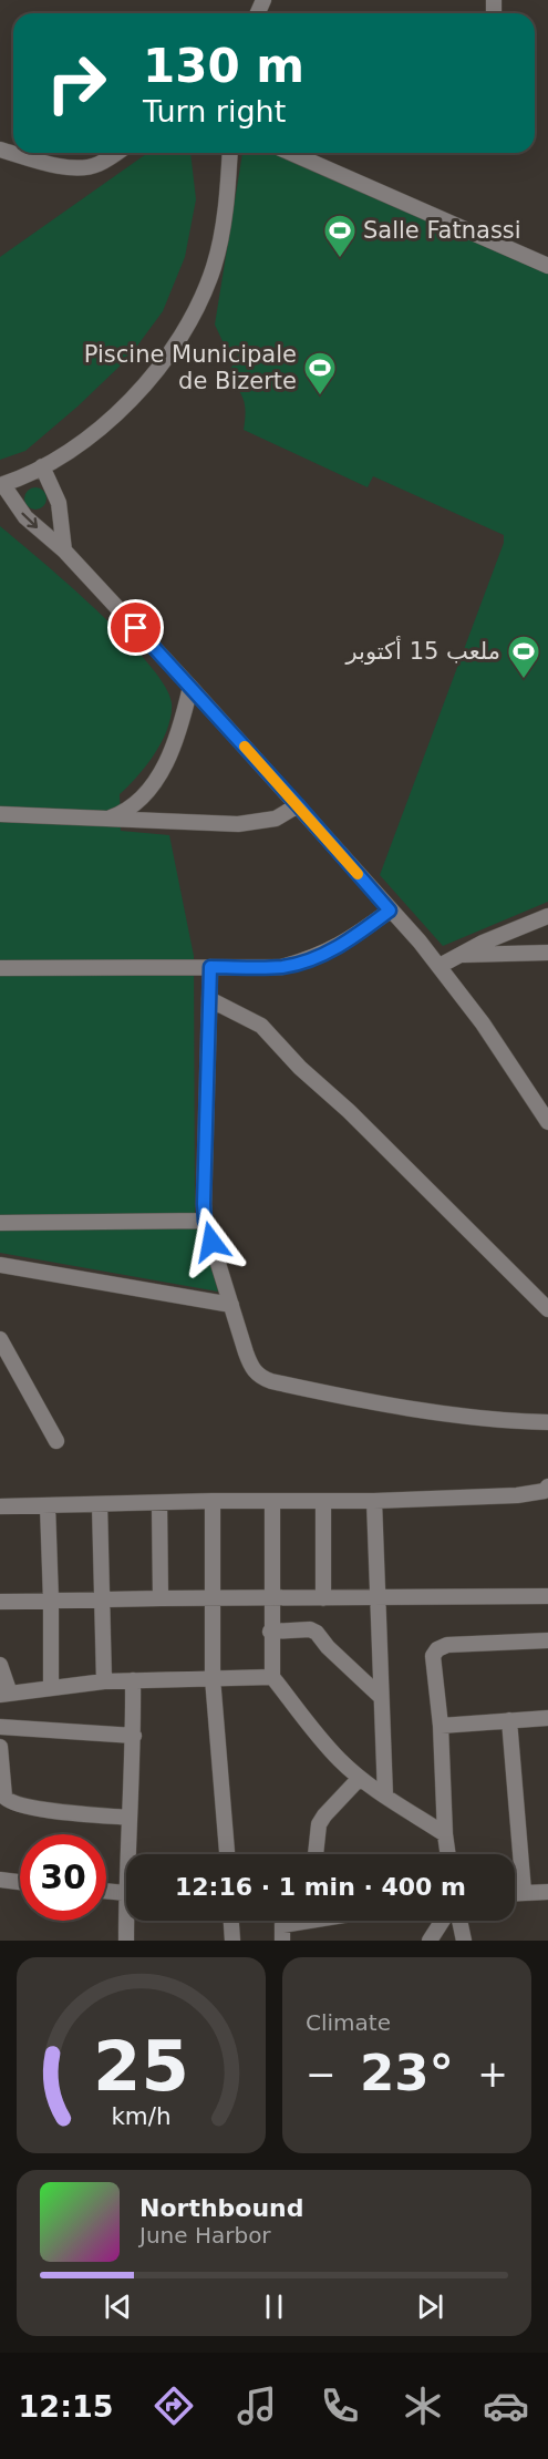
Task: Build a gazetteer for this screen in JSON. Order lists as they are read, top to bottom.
{
  "places": {
    "sports": ["Salle Fatnassi", "Piscine Municipale de Bizerte", "ملعب 15 أكتوبر"]
  },
  "page": {
    "turn": ["130 m", "Turn right"],
    "limit": "30",
    "trip": "12:16 · 1 min · 400 m",
    "tile": "Climate",
    "heat": ["−", "23°", "+"],
    "song": ["Northbound", "June Harbor"],
    "tabs": "12:15",
    "gauge": ["25", "km/h"]
  }
}
